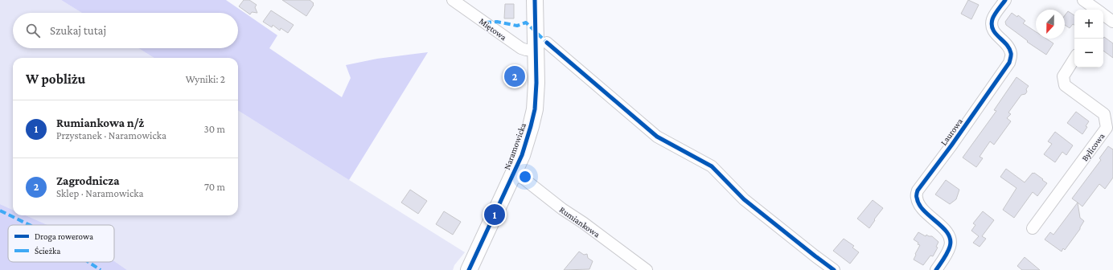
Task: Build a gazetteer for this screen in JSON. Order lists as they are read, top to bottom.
{
  "streets": {
    "street": [
      "Miętowa",
      "Laurowa",
      "Naramowicka",
      "Bylicowa",
      "Rumiankowa"
    ]
  },
  "crossings": [
    ["Miętowa", "Naramowicka"],
    ["Naramowicka", "Rumiankowa"]
  ],
  "legend": ["Droga rowerowa", "Ścieżka"],
  "north": "bottom",
  "page": {
    "map_buttons": ["+", "−"],
    "search": "Szukaj tutaj",
    "heading": ["W pobliżu", "Wyniki: 2"],
    "pins": ["2", "1"],
    "list": [
      {
        "mark": "1",
        "name": "Rumiankowa n/ż",
        "note": "Przystanek · Naramowicka",
        "value": "30 m"
      },
      {
        "mark": "2",
        "name": "Zagrodnicza",
        "note": "Sklep · Naramowicka",
        "value": "70 m"
      }
    ]
  }
}
